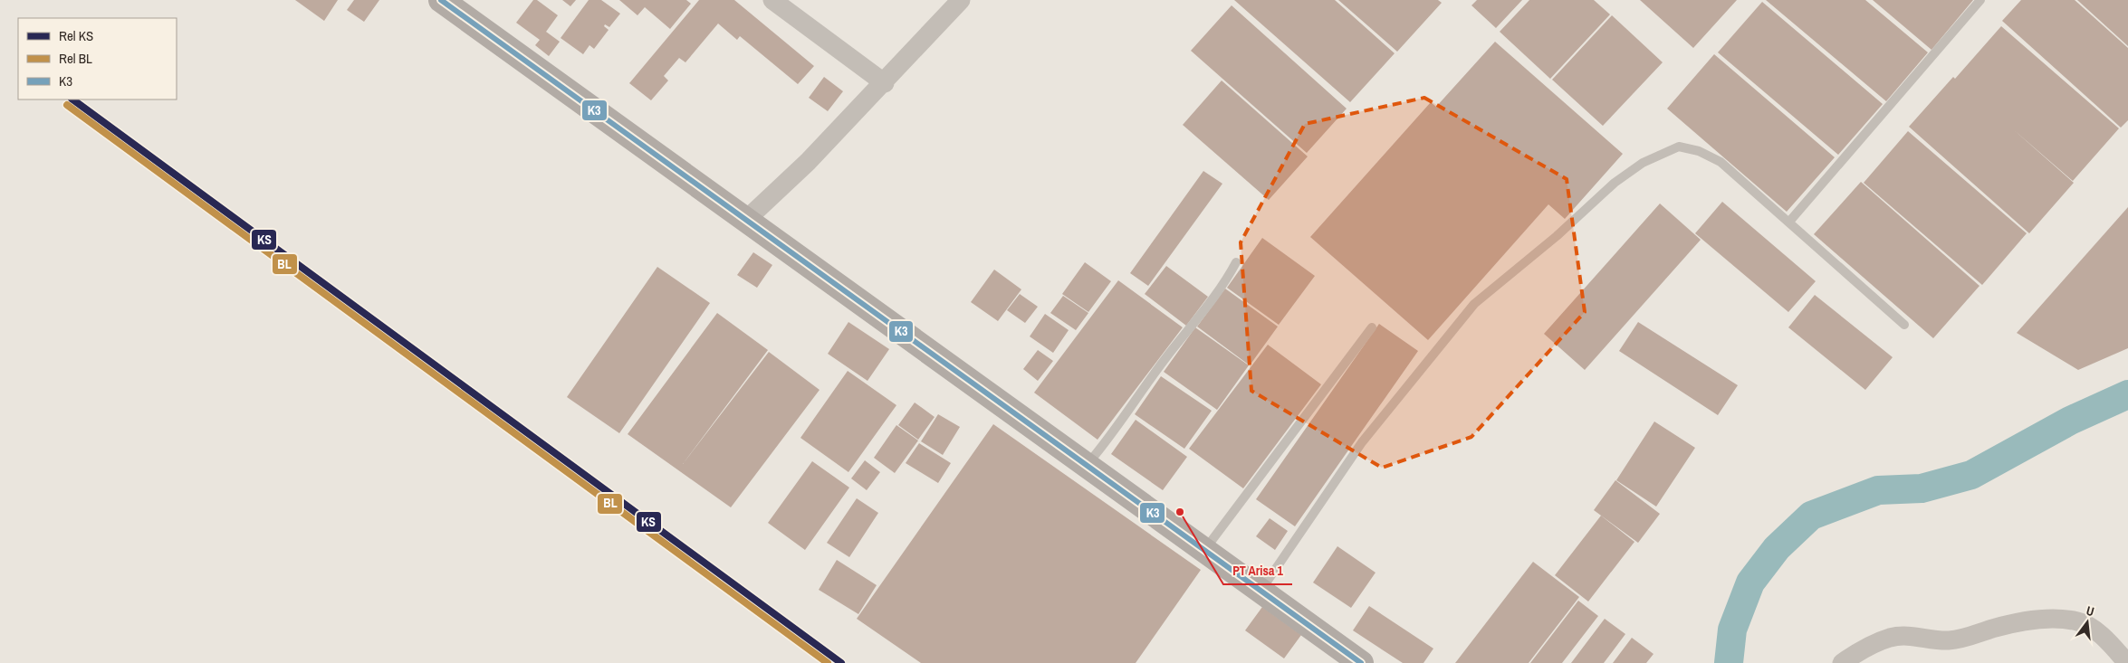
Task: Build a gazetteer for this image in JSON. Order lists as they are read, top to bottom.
{
  "places": ["PT Arisa 1"],
  "lines": ["transit line K3", "rail line KS", "rail line BL"],
  "legend": ["Rel KS", "Rel BL", "K3"],
  "north": "top"
}
